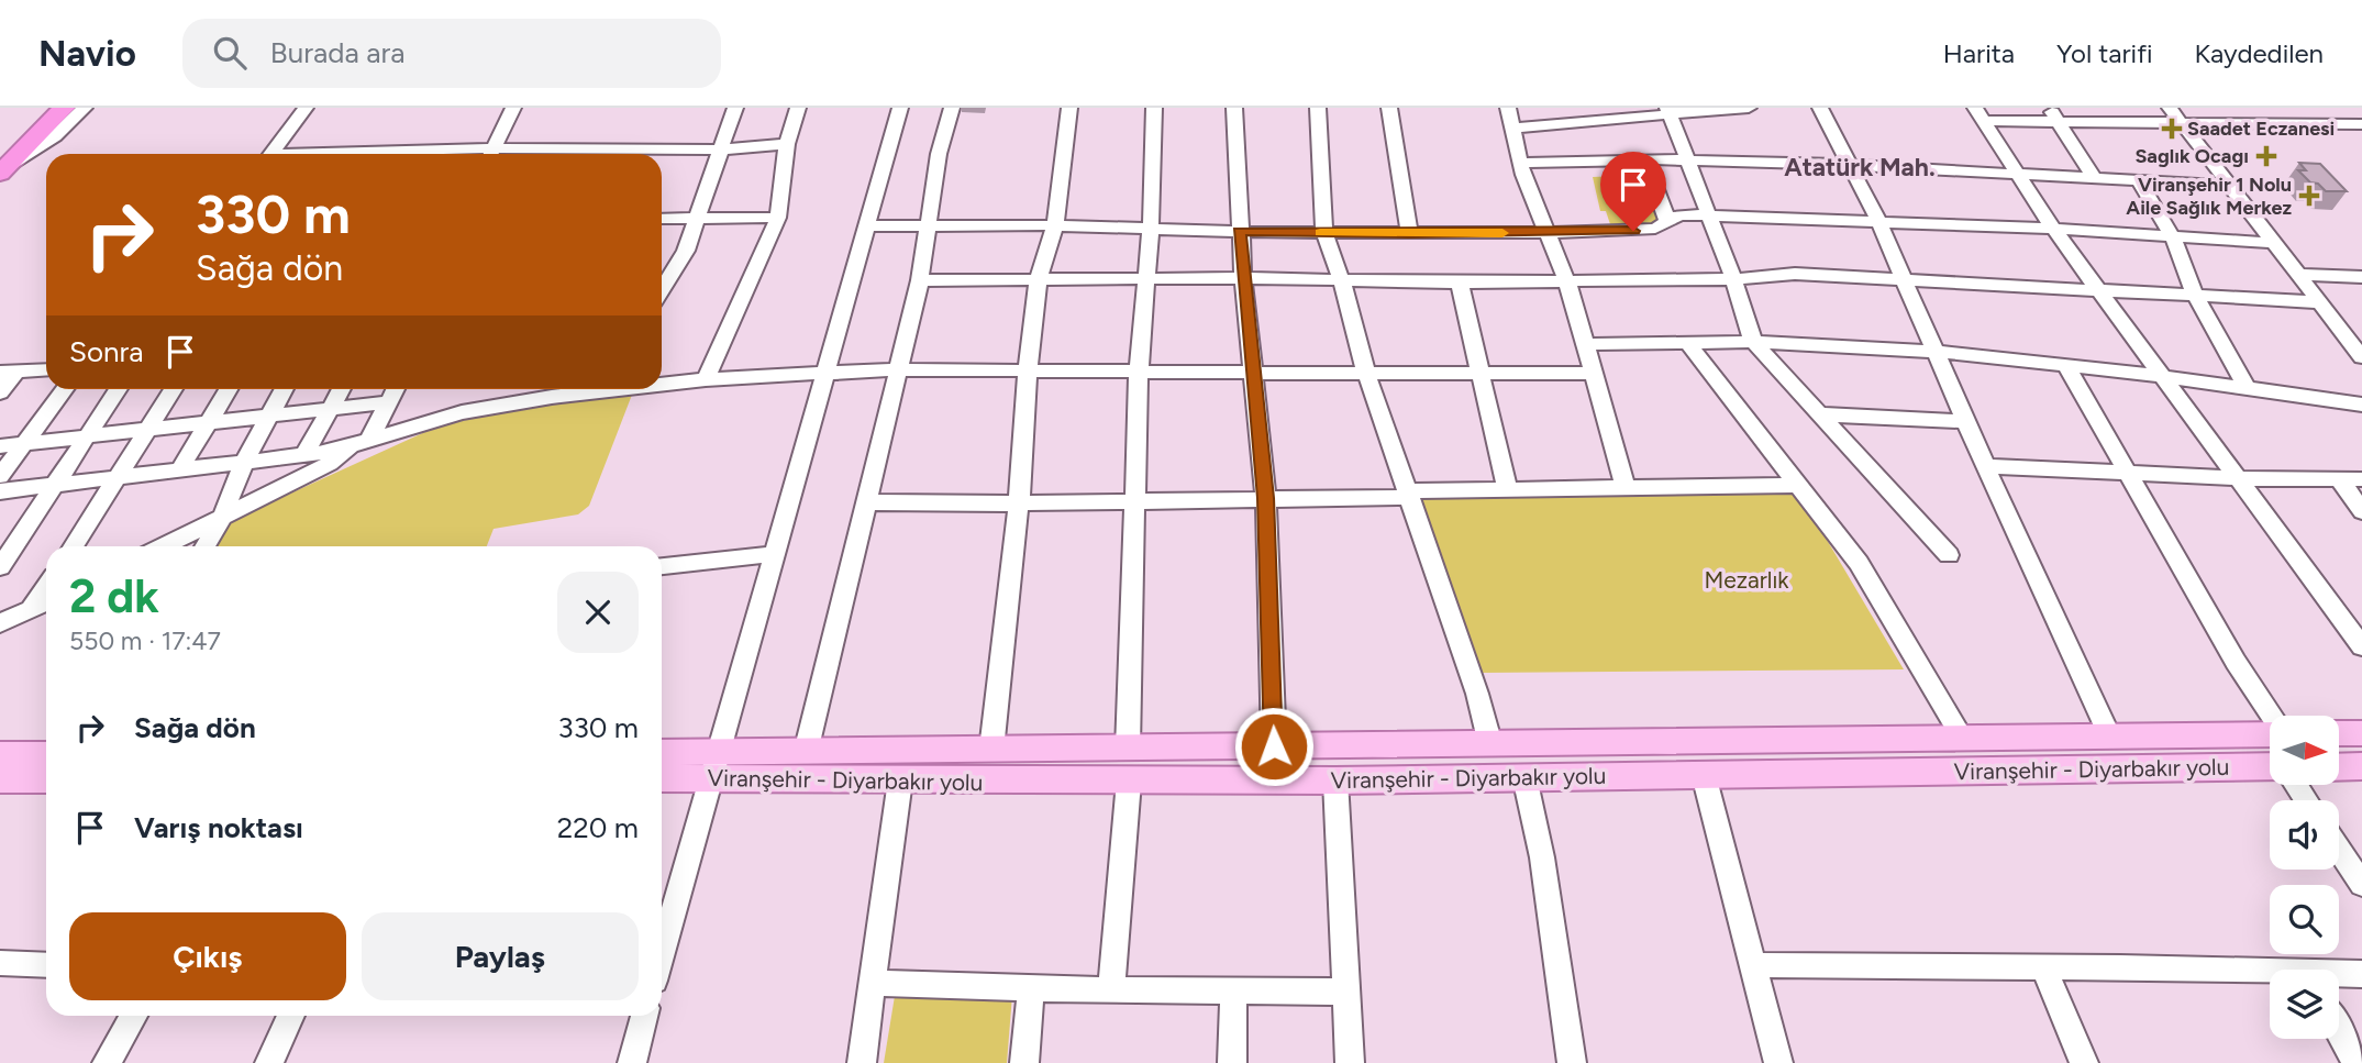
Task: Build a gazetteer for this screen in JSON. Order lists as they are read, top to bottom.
{
  "streets": {
    "main road": ["Viranşehir - Diyarbakır yolu"]
  },
  "districts": ["Atatürk Mah."],
  "parks": ["Mezarlık"],
  "places": {
    "health": ["Saadet Eczanesi", "Saglık Ocagı", "Viranşehir 1 Nolu Aile Sağlık Merkez"]
  },
  "north": "right",
  "page": {
    "header": "Navio",
    "search": "Burada ara",
    "nav": ["Harita", "Yol tarifi", "Kaydedilen"],
    "turn": ["330 m", "Sağa dön"],
    "then": "Sonra",
    "heading": ["2 dk", "550 m · 17:47"],
    "list": [
      {
        "name": "Sağa dön",
        "value": "330 m"
      },
      {
        "name": "Varış noktası",
        "value": "220 m"
      }
    ],
    "buttons": ["Çıkış", "Paylaş"]
  }
}
